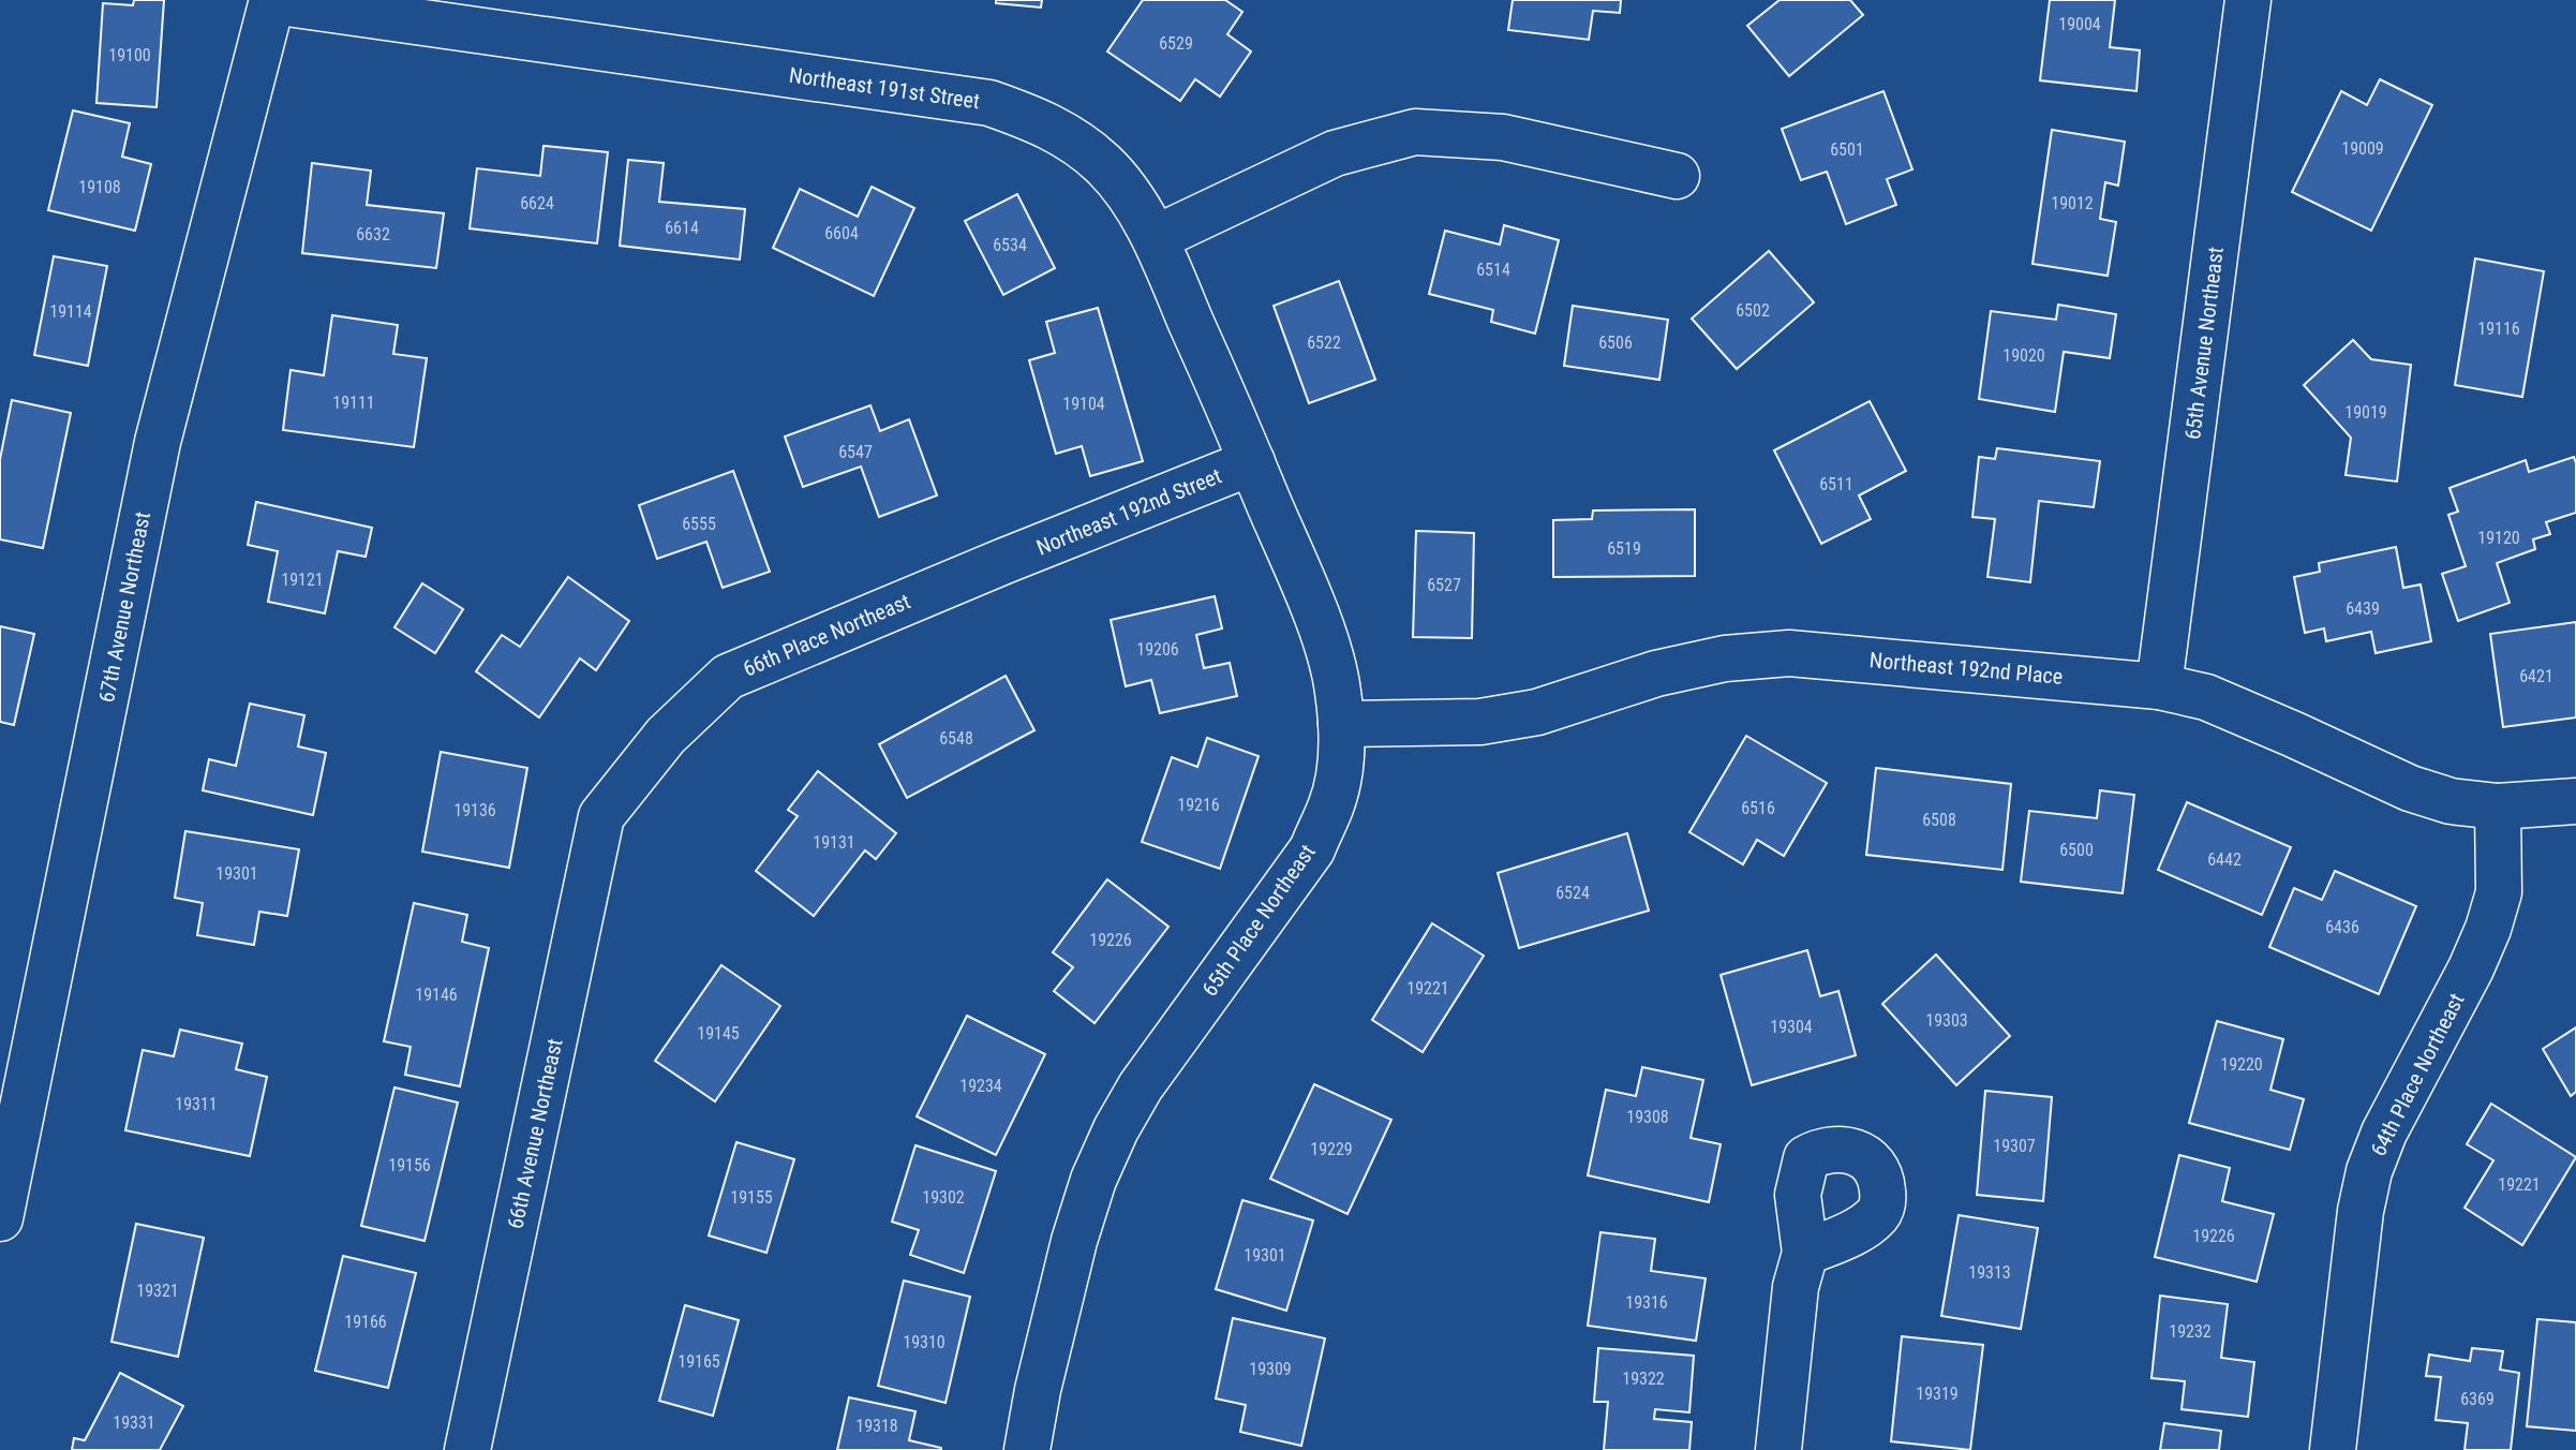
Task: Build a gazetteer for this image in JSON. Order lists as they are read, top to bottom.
{
  "streets": {
    "street": [
      "Northeast 191st Street",
      "65th Avenue Northeast",
      "Northeast 192nd Street",
      "67th Avenue Northeast",
      "66th Place Northeast",
      "Northeast 192nd Place",
      "65th Place Northeast",
      "64th Place Northeast",
      "66th Avenue Northeast"
    ]
  },
  "crossings": [
    ["Northeast 191st Street", "67th Avenue Northeast"],
    ["Northeast 191st Street", "65th Place Northeast"],
    ["65th Avenue Northeast", "Northeast 192nd Place"],
    ["Northeast 192nd Street", "66th Place Northeast"],
    ["Northeast 192nd Street", "65th Place Northeast"],
    ["66th Place Northeast", "66th Avenue Northeast"],
    ["Northeast 192nd Place", "65th Place Northeast"],
    ["Northeast 192nd Place", "64th Place Northeast"]
  ],
  "house_numbers": [
    "19004",
    "6529",
    "19100",
    "19009",
    "6501",
    "19108",
    "6624",
    "19012",
    "6614",
    "6604",
    "6632",
    "6534",
    "6514",
    "6502",
    "19114",
    "19116",
    "6522",
    "6506",
    "19020",
    "19111",
    "19104",
    "19019",
    "6547",
    "6511",
    "6555",
    "19120",
    "6519",
    "19121",
    "6527",
    "6439",
    "19206",
    "6421",
    "6548",
    "19216",
    "6516",
    "19136",
    "6508",
    "19131",
    "6500",
    "6442",
    "19301",
    "6524",
    "6436",
    "19226",
    "19221",
    "19146",
    "19303",
    "19304",
    "19145",
    "19220",
    "19234",
    "19311",
    "19308",
    "19307",
    "19229",
    "19156",
    "19221",
    "19155",
    "19302",
    "19226",
    "19301",
    "19313",
    "19321",
    "19316",
    "19166",
    "19232",
    "19310",
    "19165",
    "19309",
    "19322",
    "19319",
    "6369",
    "19331",
    "19318"
  ]
}
